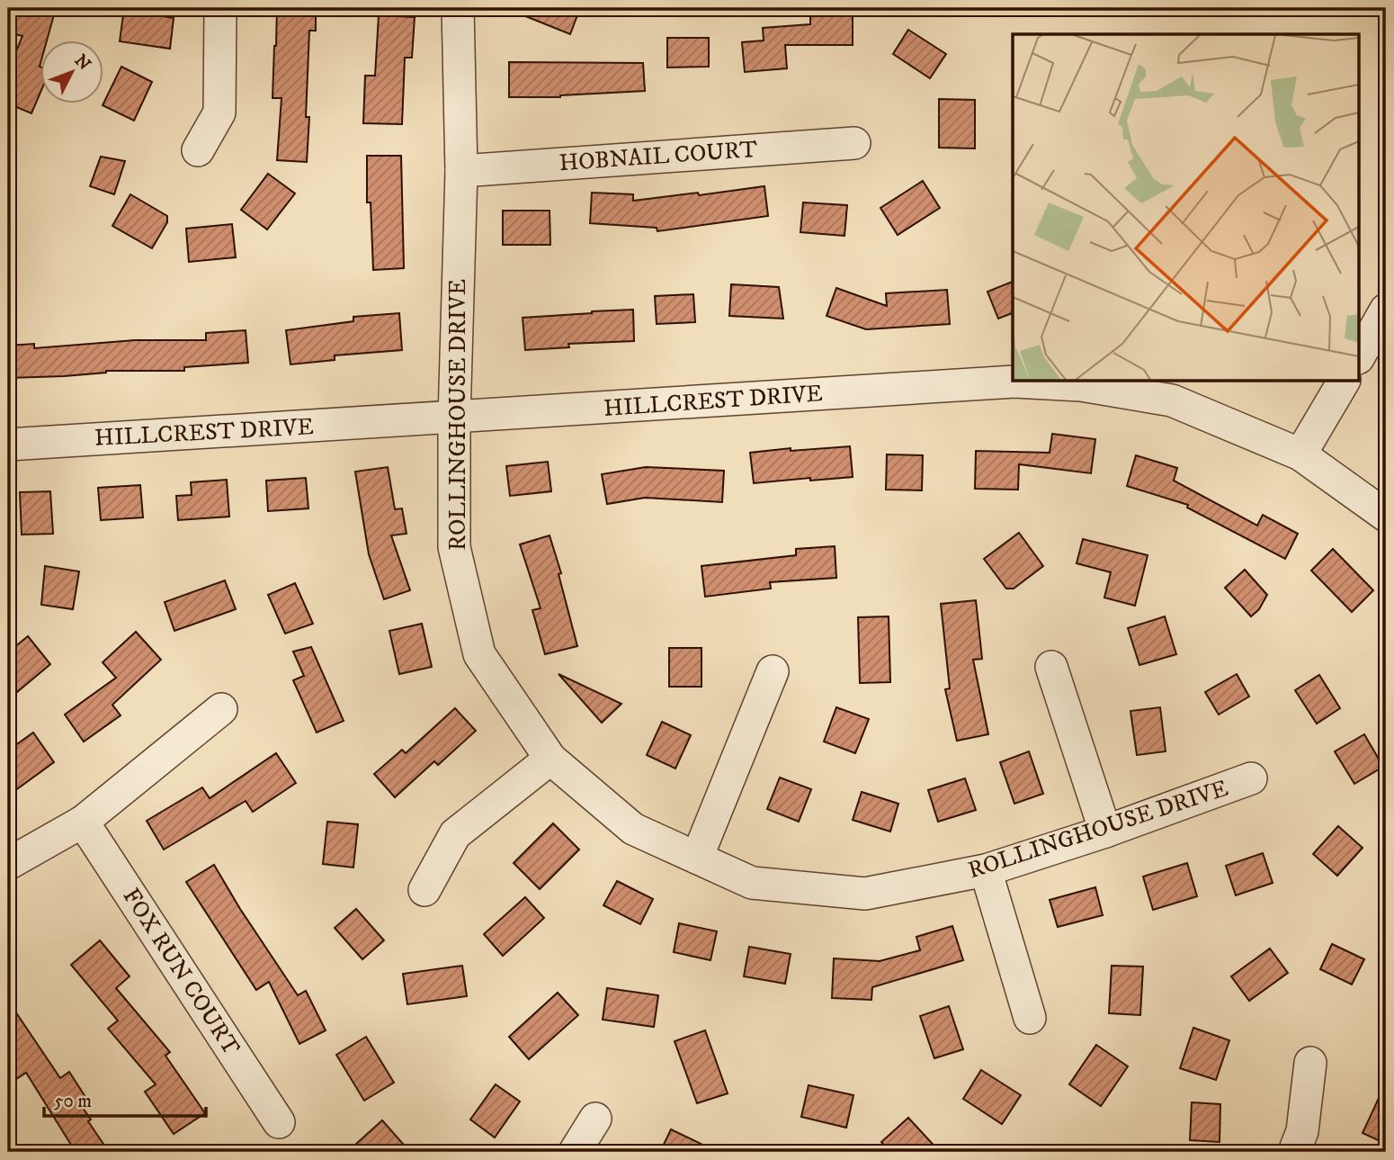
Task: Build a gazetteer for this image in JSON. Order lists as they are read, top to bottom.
{
  "streets": {
    "street": [
      "HOBNAIL COURT",
      "HILLCREST DRIVE",
      "ROLLINGHOUSE DRIVE",
      "FOX RUN COURT"
    ]
  },
  "crossings": [
    ["HOBNAIL COURT", "ROLLINGHOUSE DRIVE"],
    ["HILLCREST DRIVE", "ROLLINGHOUSE DRIVE"]
  ],
  "scale_bar": "50 m",
  "north": "top right"
}
